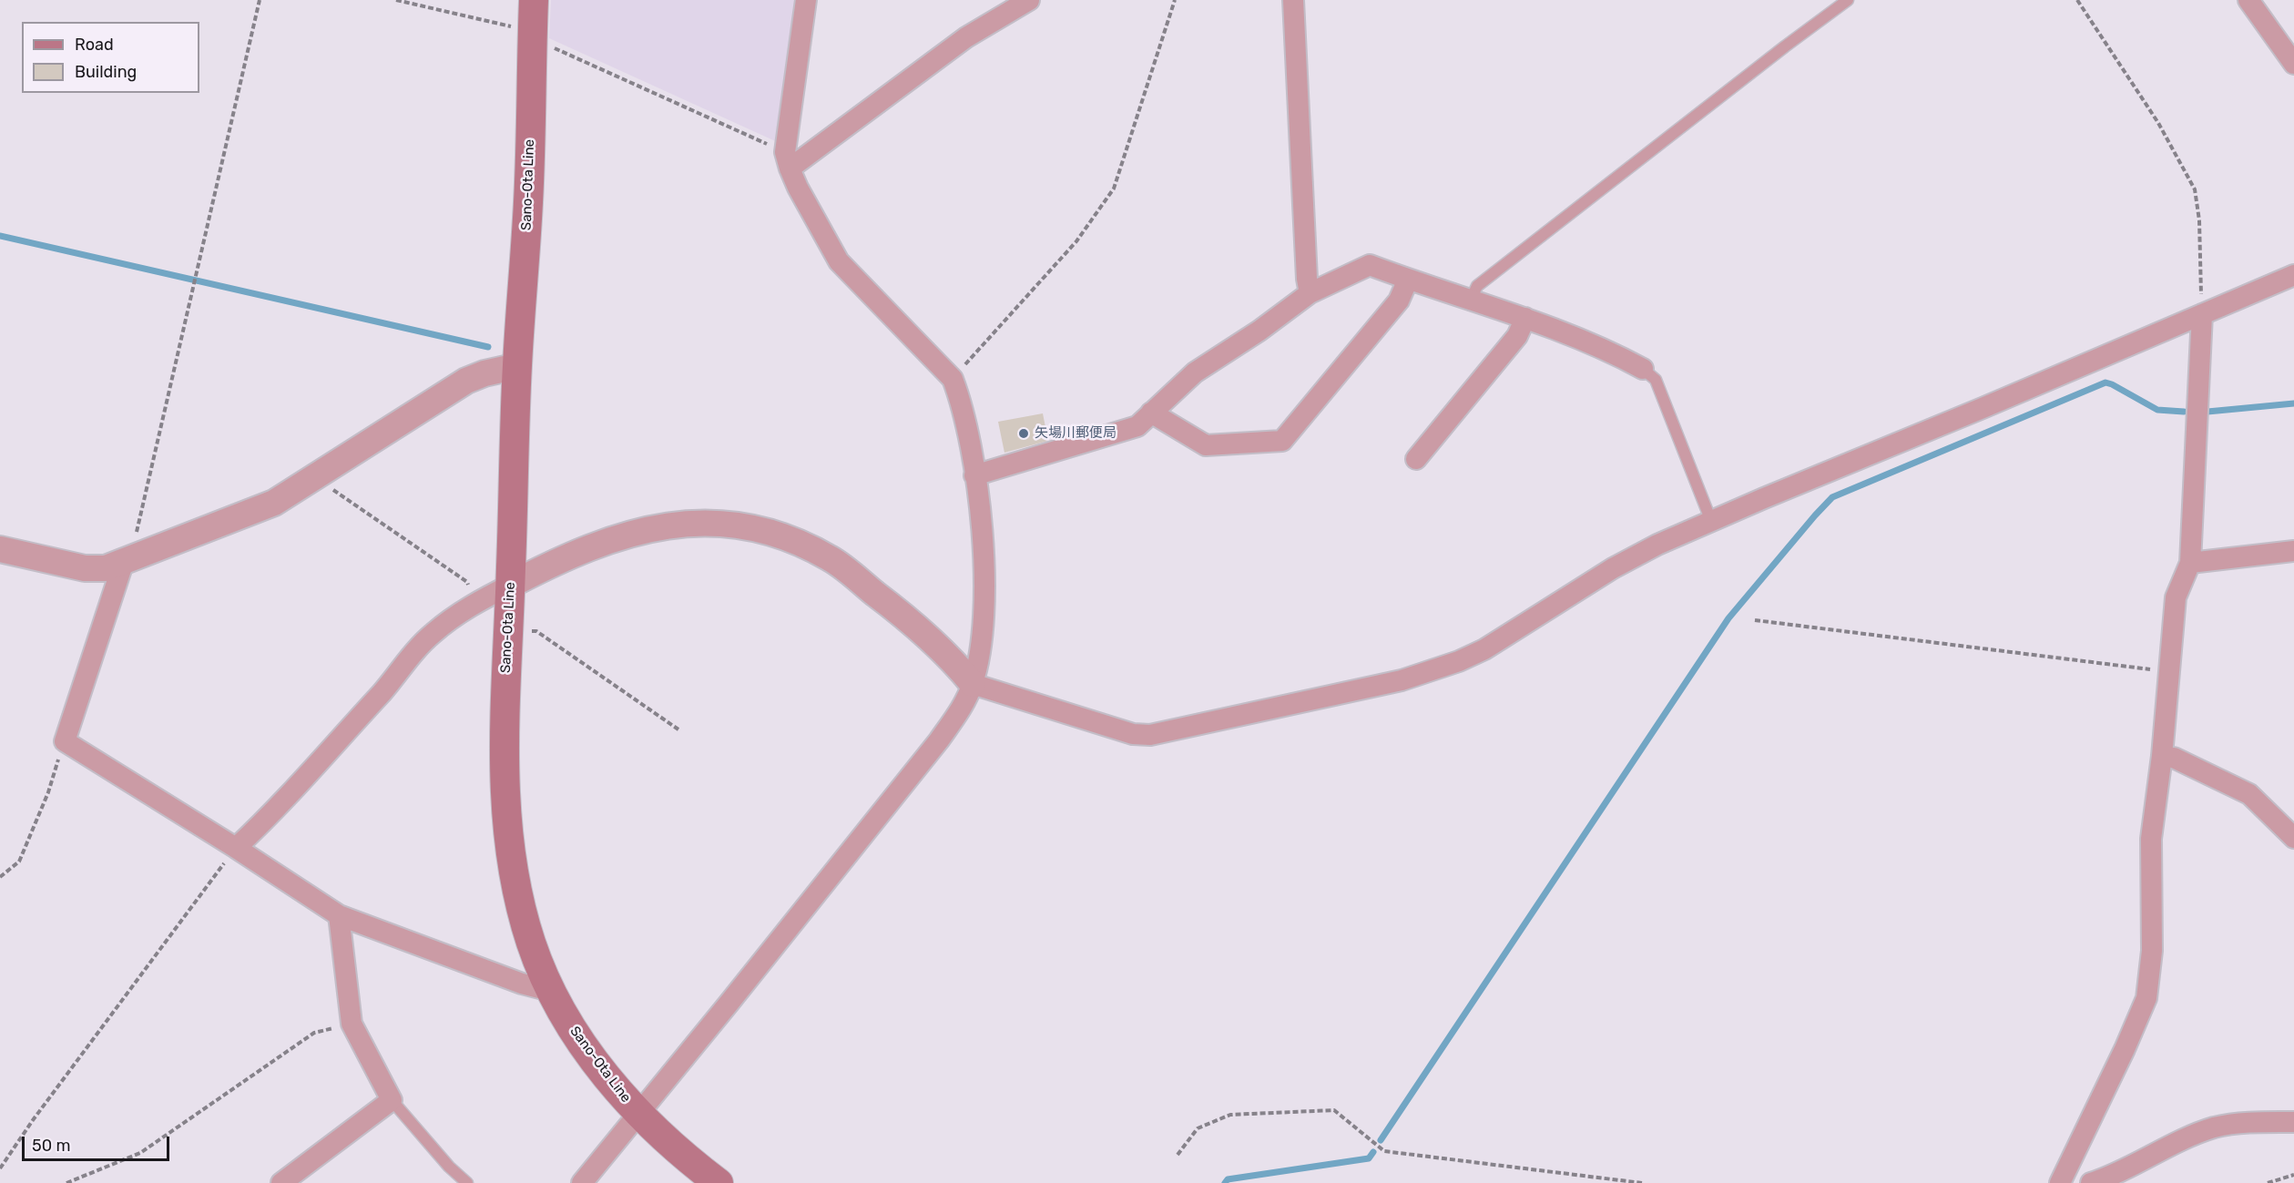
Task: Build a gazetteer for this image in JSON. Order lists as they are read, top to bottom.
{
  "streets": {
    "main road": ["Sano-Ota Line"]
  },
  "places": ["矢場川郵便局"],
  "legend": ["Road", "Building"],
  "scale_bar": "50 m"
}
